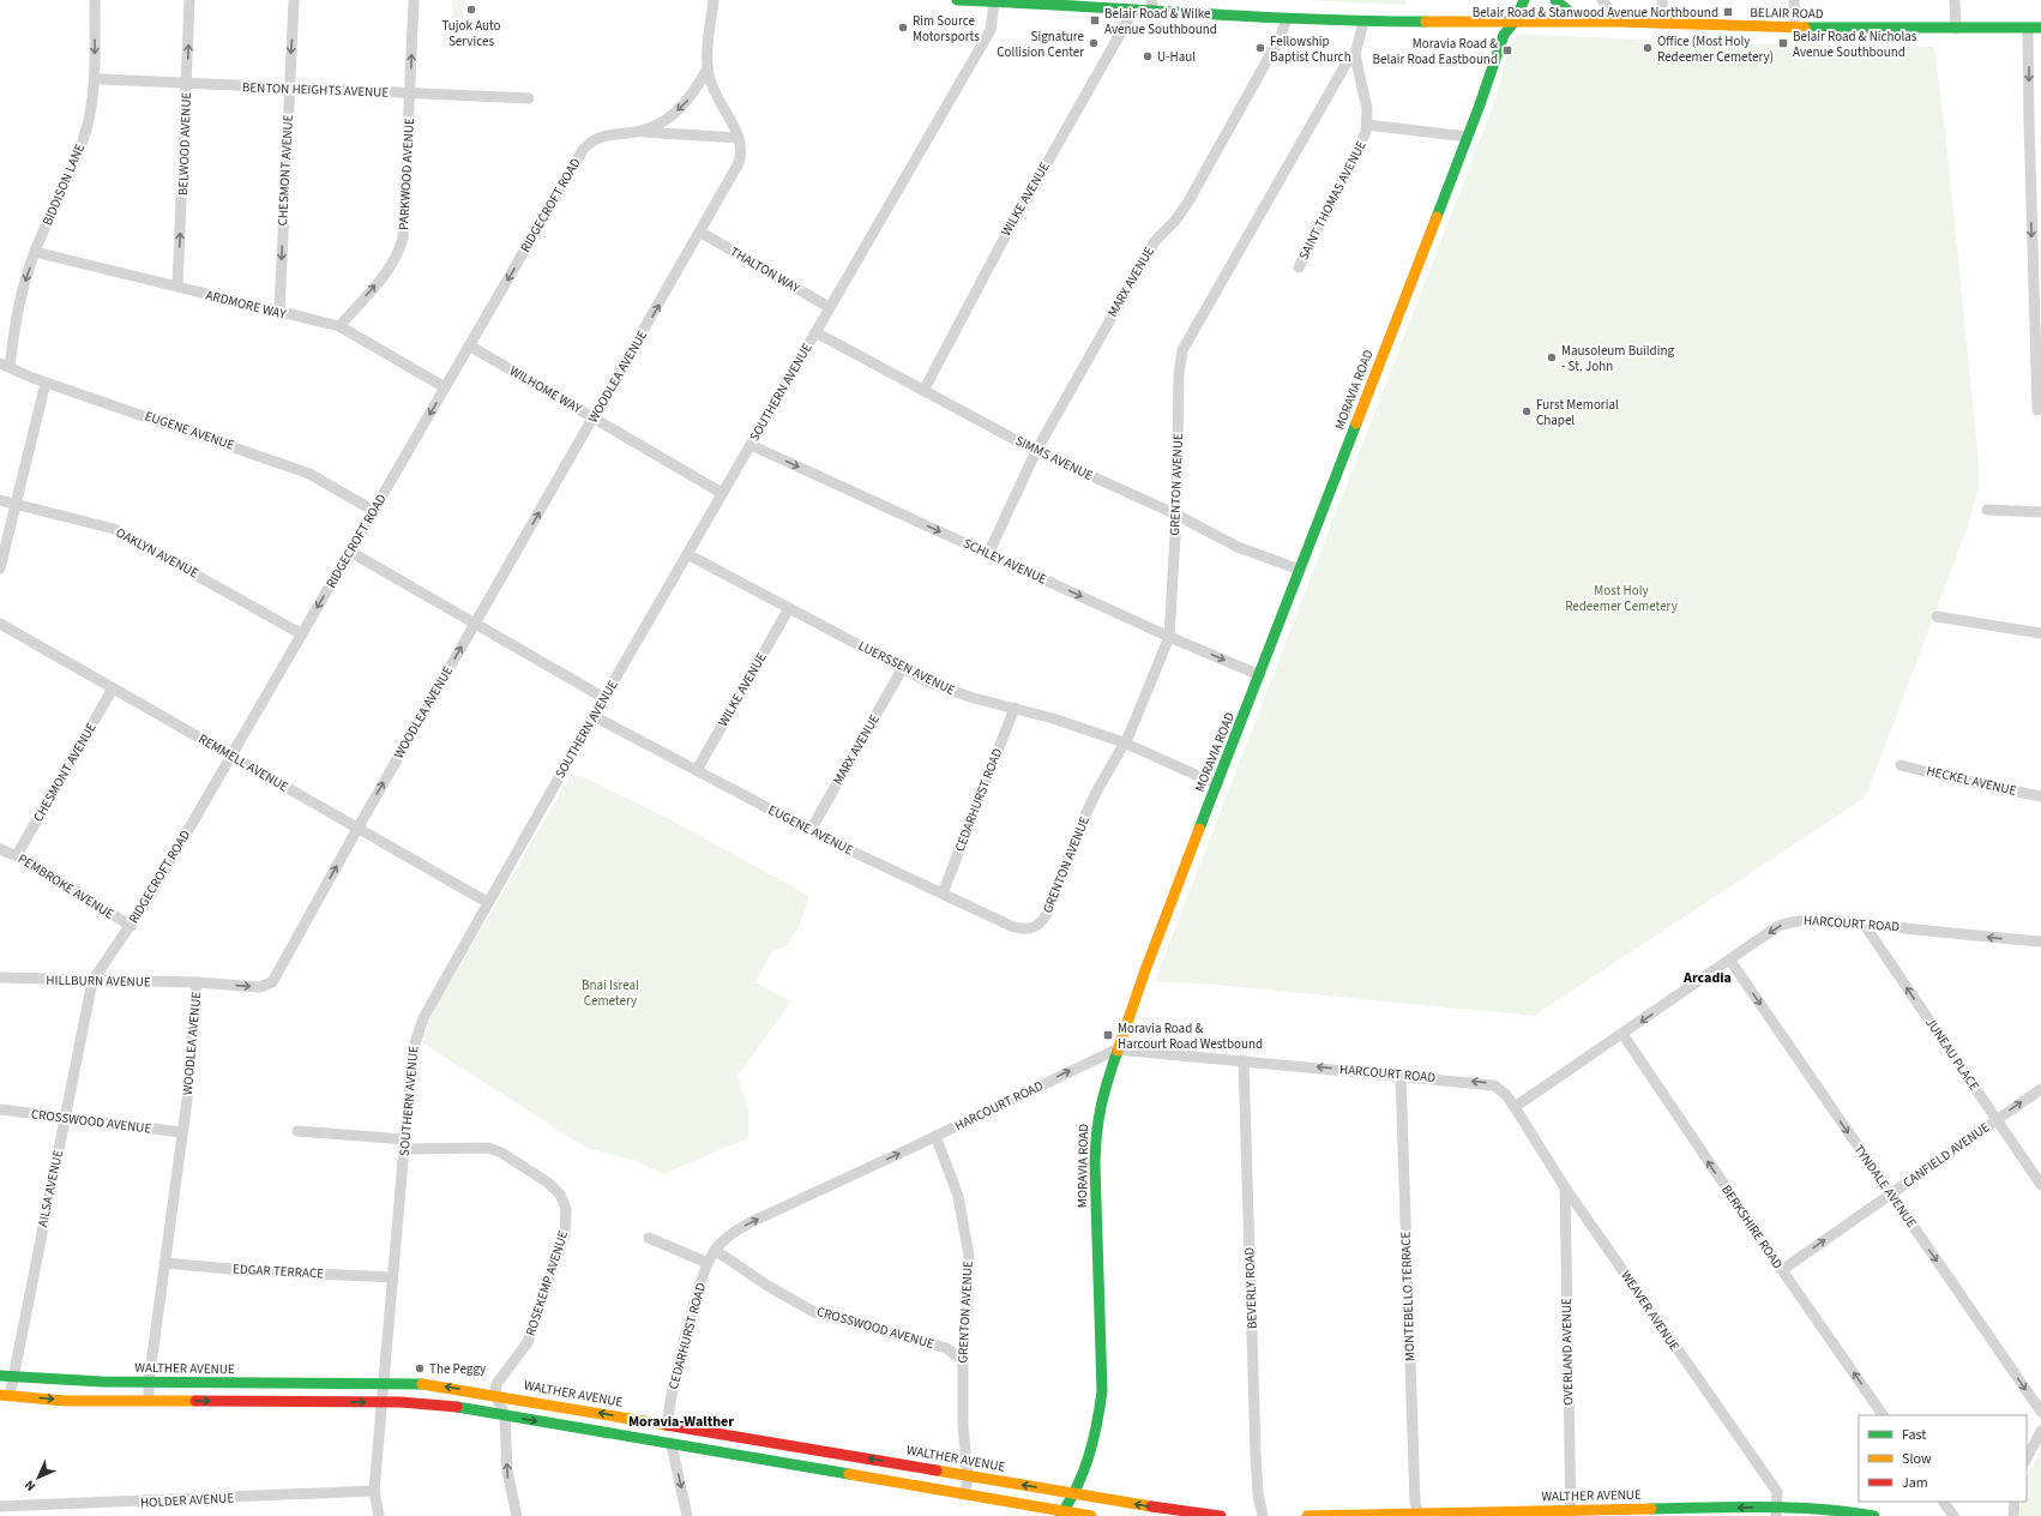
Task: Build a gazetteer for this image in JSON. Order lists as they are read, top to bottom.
{
  "streets": {
    "main road": ["BELAIR ROAD", "MORAVIA ROAD", "WALTHER AVENUE"],
    "street": [
      "BENTON HEIGHTS AVENUE",
      "BELWOOD AVENUE",
      "CHESMONT AVENUE",
      "PARKWOOD AVENUE",
      "BIDDISON LANE",
      "WILKE AVENUE",
      "SAINT THOMAS AVENUE",
      "RIDGECROFT ROAD",
      "THALTON WAY",
      "MARX AVENUE",
      "ARDMORE WAY",
      "WOODLEA AVENUE",
      "WILHOME WAY",
      "SOUTHERN AVENUE",
      "EUGENE AVENUE",
      "SIMMS AVENUE",
      "GRENTON AVENUE",
      "OAKLYN AVENUE",
      "SCHLEY AVENUE",
      "LUERSSEN AVENUE",
      "REMMELL AVENUE",
      "HECKEL AVENUE",
      "CEDARHURST ROAD",
      "PEMBROKE AVENUE",
      "HARCOURT ROAD",
      "HILLBURN AVENUE",
      "JUNEAU PLACE",
      "CROSSWOOD AVENUE",
      "CANFIELD AVENUE",
      "TYNDALE AVENUE",
      "AILSA AVENUE",
      "BERKSHIRE ROAD",
      "EDGAR TERRACE",
      "ROSEKEMP AVENUE",
      "BEVERLY ROAD",
      "MONTEBELLO TERRACE",
      "WEAVER AVENUE",
      "OVERLAND AVENUE",
      "HOLDER AVENUE"
    ]
  },
  "crossings": [
    ["BELAIR ROAD", "WILKE AVENUE"],
    ["BELAIR ROAD", "SAINT THOMAS AVENUE"],
    ["BELAIR ROAD", "MARX AVENUE"],
    ["BELAIR ROAD", "MORAVIA ROAD"],
    ["BELAIR ROAD", "SOUTHERN AVENUE"],
    ["BENTON HEIGHTS AVENUE", "BELWOOD AVENUE"],
    ["BENTON HEIGHTS AVENUE", "CHESMONT AVENUE"],
    ["BENTON HEIGHTS AVENUE", "PARKWOOD AVENUE"],
    ["BELWOOD AVENUE", "ARDMORE WAY"],
    ["CHESMONT AVENUE", "ARDMORE WAY"],
    ["CHESMONT AVENUE", "REMMELL AVENUE"],
    ["CHESMONT AVENUE", "PEMBROKE AVENUE"],
    ["PARKWOOD AVENUE", "ARDMORE WAY"],
    ["BIDDISON LANE", "ARDMORE WAY"],
    ["BIDDISON LANE", "EUGENE AVENUE"],
    ["WILKE AVENUE", "EUGENE AVENUE"],
    ["WILKE AVENUE", "SIMMS AVENUE"],
    ["WILKE AVENUE", "LUERSSEN AVENUE"],
    ["SAINT THOMAS AVENUE", "GRENTON AVENUE"],
    ["RIDGECROFT ROAD", "ARDMORE WAY"],
    ["RIDGECROFT ROAD", "WOODLEA AVENUE"],
    ["RIDGECROFT ROAD", "WILHOME WAY"],
    ["RIDGECROFT ROAD", "EUGENE AVENUE"],
    ["RIDGECROFT ROAD", "OAKLYN AVENUE"],
    ["RIDGECROFT ROAD", "REMMELL AVENUE"],
    ["RIDGECROFT ROAD", "PEMBROKE AVENUE"],
    ["RIDGECROFT ROAD", "HILLBURN AVENUE"],
    ["RIDGECROFT ROAD", "AILSA AVENUE"],
    ["THALTON WAY", "WOODLEA AVENUE"],
    ["THALTON WAY", "SOUTHERN AVENUE"],
    ["MARX AVENUE", "EUGENE AVENUE"],
    ["MARX AVENUE", "SIMMS AVENUE"],
    ["MARX AVENUE", "SCHLEY AVENUE"],
    ["MARX AVENUE", "LUERSSEN AVENUE"],
    ["WOODLEA AVENUE", "WILHOME WAY"],
    ["WOODLEA AVENUE", "REMMELL AVENUE"],
    ["WOODLEA AVENUE", "HILLBURN AVENUE"],
    ["WOODLEA AVENUE", "CROSSWOOD AVENUE"],
    ["WOODLEA AVENUE", "EDGAR TERRACE"],
    ["WOODLEA AVENUE", "WALTHER AVENUE"],
    ["WILHOME WAY", "SOUTHERN AVENUE"],
    ["MORAVIA ROAD", "SIMMS AVENUE"],
    ["MORAVIA ROAD", "SCHLEY AVENUE"],
    ["MORAVIA ROAD", "LUERSSEN AVENUE"],
    ["MORAVIA ROAD", "HARCOURT ROAD"],
    ["MORAVIA ROAD", "WALTHER AVENUE"],
    ["SOUTHERN AVENUE", "EUGENE AVENUE"],
    ["SOUTHERN AVENUE", "SIMMS AVENUE"],
    ["SOUTHERN AVENUE", "SCHLEY AVENUE"],
    ["SOUTHERN AVENUE", "LUERSSEN AVENUE"],
    ["SOUTHERN AVENUE", "REMMELL AVENUE"],
    ["SOUTHERN AVENUE", "EDGAR TERRACE"],
    ["SOUTHERN AVENUE", "ROSEKEMP AVENUE"],
    ["SOUTHERN AVENUE", "WALTHER AVENUE"],
    ["SOUTHERN AVENUE", "HOLDER AVENUE"],
    ["EUGENE AVENUE", "GRENTON AVENUE"],
    ["EUGENE AVENUE", "CEDARHURST ROAD"],
    ["SIMMS AVENUE", "GRENTON AVENUE"],
    ["GRENTON AVENUE", "SCHLEY AVENUE"],
    ["GRENTON AVENUE", "LUERSSEN AVENUE"],
    ["GRENTON AVENUE", "HARCOURT ROAD"],
    ["GRENTON AVENUE", "CROSSWOOD AVENUE"],
    ["GRENTON AVENUE", "WALTHER AVENUE"],
    ["LUERSSEN AVENUE", "CEDARHURST ROAD"],
    ["CEDARHURST ROAD", "HARCOURT ROAD"],
    ["CEDARHURST ROAD", "CROSSWOOD AVENUE"],
    ["CEDARHURST ROAD", "WALTHER AVENUE"],
    ["HARCOURT ROAD", "JUNEAU PLACE"],
    ["HARCOURT ROAD", "CROSSWOOD AVENUE"],
    ["HARCOURT ROAD", "TYNDALE AVENUE"],
    ["HARCOURT ROAD", "BERKSHIRE ROAD"],
    ["HARCOURT ROAD", "BEVERLY ROAD"],
    ["HARCOURT ROAD", "MONTEBELLO TERRACE"],
    ["HARCOURT ROAD", "WEAVER AVENUE"],
    ["HILLBURN AVENUE", "AILSA AVENUE"],
    ["JUNEAU PLACE", "CANFIELD AVENUE"],
    ["CROSSWOOD AVENUE", "AILSA AVENUE"],
    ["CANFIELD AVENUE", "TYNDALE AVENUE"],
    ["CANFIELD AVENUE", "BERKSHIRE ROAD"],
    ["AILSA AVENUE", "WALTHER AVENUE"],
    ["ROSEKEMP AVENUE", "WALTHER AVENUE"],
    ["MONTEBELLO TERRACE", "WALTHER AVENUE"],
    ["WEAVER AVENUE", "OVERLAND AVENUE"],
    ["WEAVER AVENUE", "WALTHER AVENUE"],
    ["OVERLAND AVENUE", "WALTHER AVENUE"]
  ],
  "one_way": [
    "BELWOOD AVENUE",
    "CHESMONT AVENUE",
    "PARKWOOD AVENUE",
    "BIDDISON LANE",
    "RIDGECROFT ROAD",
    "WOODLEA AVENUE",
    "SCHLEY AVENUE",
    "JUNEAU PLACE",
    "CANFIELD AVENUE",
    "TYNDALE AVENUE",
    "BERKSHIRE ROAD"
  ],
  "districts": ["Arcadia", "Moravia-Walther"],
  "parks": ["Most Holy Redeemer Cemetery", "Bnai Isreal Cemetery"],
  "places": {
    "other": [
      "Tujok Auto Services",
      "Rim Source Motorsports",
      "Signature Collision Center",
      "Fellowship Baptist Church",
      "Office (Most Holy Redeemer Cemetery)",
      "U-Haul",
      "Mausoleum Building - St. John",
      "Furst Memorial Chapel",
      "The Peggy"
    ],
    "transit": [
      "Belair Road & Stanwood Avenue Northbound",
      "Belair Road & Wilke Avenue Southbound",
      "Belair Road & Nicholas Avenue Southbound",
      "Moravia Road & Belair Road Eastbound",
      "Moravia Road & Harcourt Road Westbound"
    ]
  },
  "legend": ["Fast", "Slow", "Jam"],
  "north": "bottom left"
}
